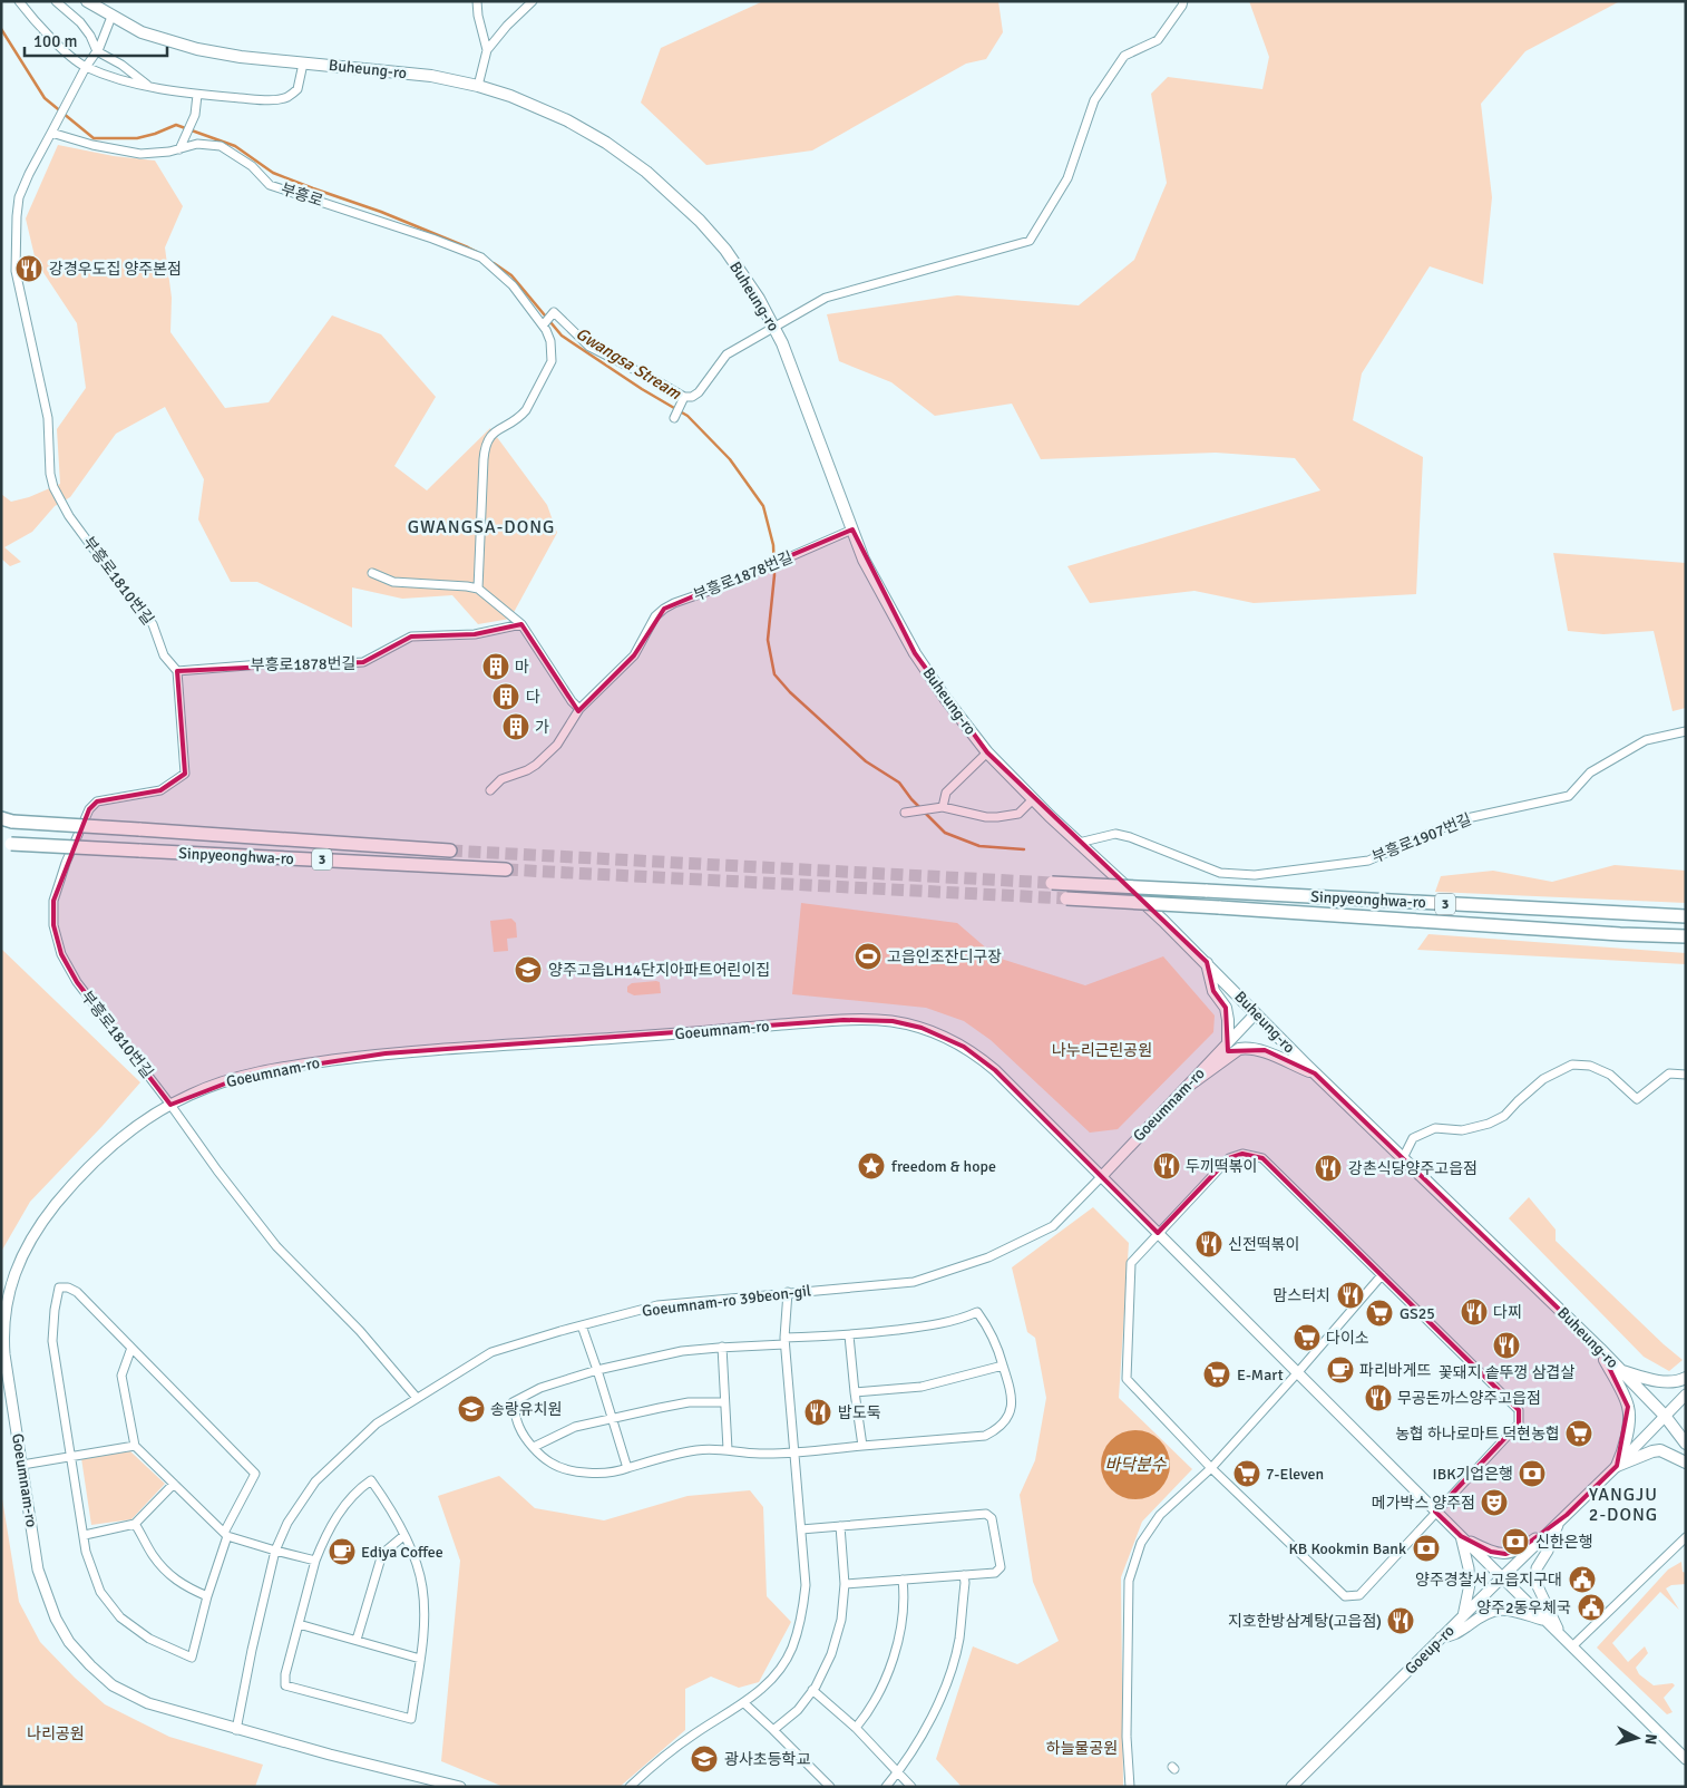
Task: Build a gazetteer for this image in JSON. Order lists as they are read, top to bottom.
{
  "streets": {
    "highway": ["Sinpyeonghwa-ro", "3"],
    "main road": ["Buheung-ro"],
    "street": [
      "부흥로",
      "부흥로1878번길",
      "부흥로1810번길",
      "부흥로1907번길",
      "Goeumnam-ro",
      "Goeumnam-ro 39beon-gil",
      "Goeup-ro"
    ]
  },
  "crossings": [
    ["Buheung-ro", "부흥로1878번길"],
    ["Buheung-ro", "부흥로1907번길"],
    ["Buheung-ro", "Goeumnam-ro"],
    ["Buheung-ro", "Goeup-ro"],
    ["부흥로", "부흥로1810번길"],
    ["부흥로1878번길", "부흥로1810번길"],
    ["부흥로1810번길", "Goeumnam-ro"],
    ["Goeumnam-ro", "Goeumnam-ro 39beon-gil"]
  ],
  "districts": ["GWANGSA-DONG", "YANGJU 2-DONG"],
  "water": ["Gwangsa Stream", "바닥분수"],
  "parks": ["나누리근린공원", "나리공원", "하늘물공원"],
  "places": {
    "restaurant": [
      "강경우도집 양주본점",
      "두끼떡볶이",
      "강촌식당양주고읍점",
      "신전떡볶이",
      "맘스터치",
      "다찌",
      "꽃돼지 솥뚜껑 삼겹살",
      "무공돈까스양주고읍점",
      "밥도둑",
      "지호한방삼계탕(고읍점)"
    ],
    "building": ["마", "다", "가"],
    "sports": ["고읍인조잔디구장"],
    "school or university": ["양주고읍LH14단지아파트어린이집", "송랑유치원", "광사초등학교"],
    "place": ["freedom & hope"],
    "supermarket": [
      "GS25",
      "다이소",
      "E-Mart",
      "농협 하나로마트 덕현농협",
      "7-Eleven"
    ],
    "cafe": ["파리바게뜨", "Ediya Coffee"],
    "bank": ["IBK기업은행", "신한은행", "KB Kookmin Bank"],
    "theatre": ["메가박스 양주점"],
    "public building": ["양주경찰서 고읍지구대", "양주2동우체국"]
  },
  "scale_bar": "100 m",
  "north": "right"
}
